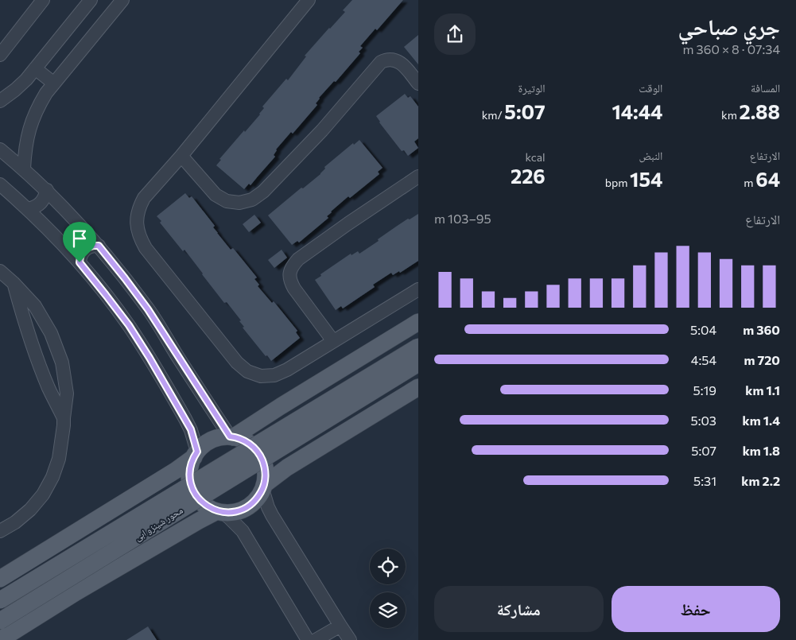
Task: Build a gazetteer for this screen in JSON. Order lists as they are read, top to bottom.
{
  "streets": {
    "main road": ["محور شينزو ابى"]
  },
  "page": {
    "heading": ["جري صباحي", "07:34 · 8 × 360 m"],
    "stats": [
      ["المسافة", "2.88 km"],
      ["الوقت", "14:44"],
      ["الوتيرة", "5:07 /km"],
      ["الارتفاع", "64 m"],
      ["النبض", "154 bpm"],
      ["kcal", "226"]
    ],
    "chart": ["الارتفاع", "95–103 m"],
    "list": [
      {
        "name": "360 m",
        "note": "5:04"
      },
      {
        "name": "720 m",
        "note": "4:54"
      },
      {
        "name": "1.1 km",
        "note": "5:19"
      },
      {
        "name": "1.4 km",
        "note": "5:03"
      },
      {
        "name": "1.8 km",
        "note": "5:07"
      },
      {
        "name": "2.2 km",
        "note": "5:31"
      }
    ],
    "buttons": ["حفظ", "مشاركة"]
  }
}
